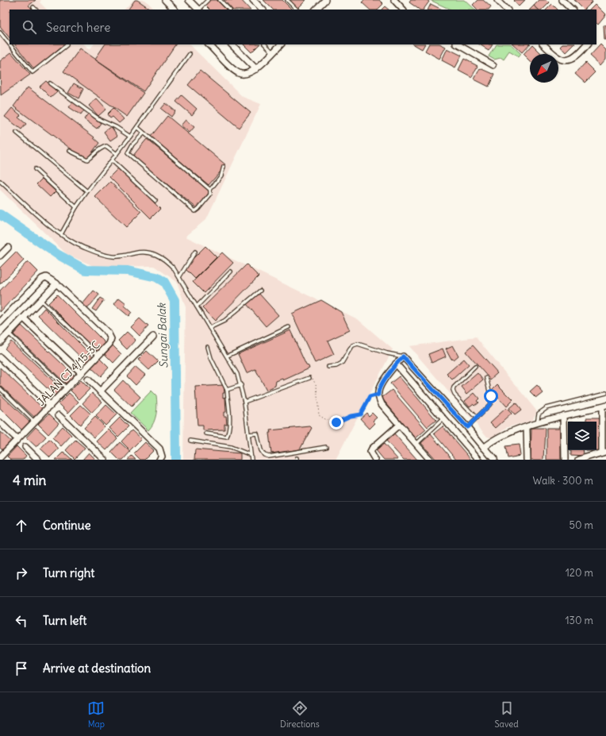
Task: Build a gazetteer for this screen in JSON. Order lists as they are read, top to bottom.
{
  "streets": {
    "street": ["JALAN CJ 4/15-3C"]
  },
  "water": ["Sungai Balak"],
  "north": "bottom left",
  "page": {
    "search": "Search here",
    "heading": ["4 min", "Walk · 300 m"],
    "list": [
      ["Continue", "50 m"],
      ["Turn right", "120 m"],
      ["Turn left", "130 m"],
      "Arrive at destination"
    ],
    "nav": ["Map", "Directions", "Saved"]
  }
}
